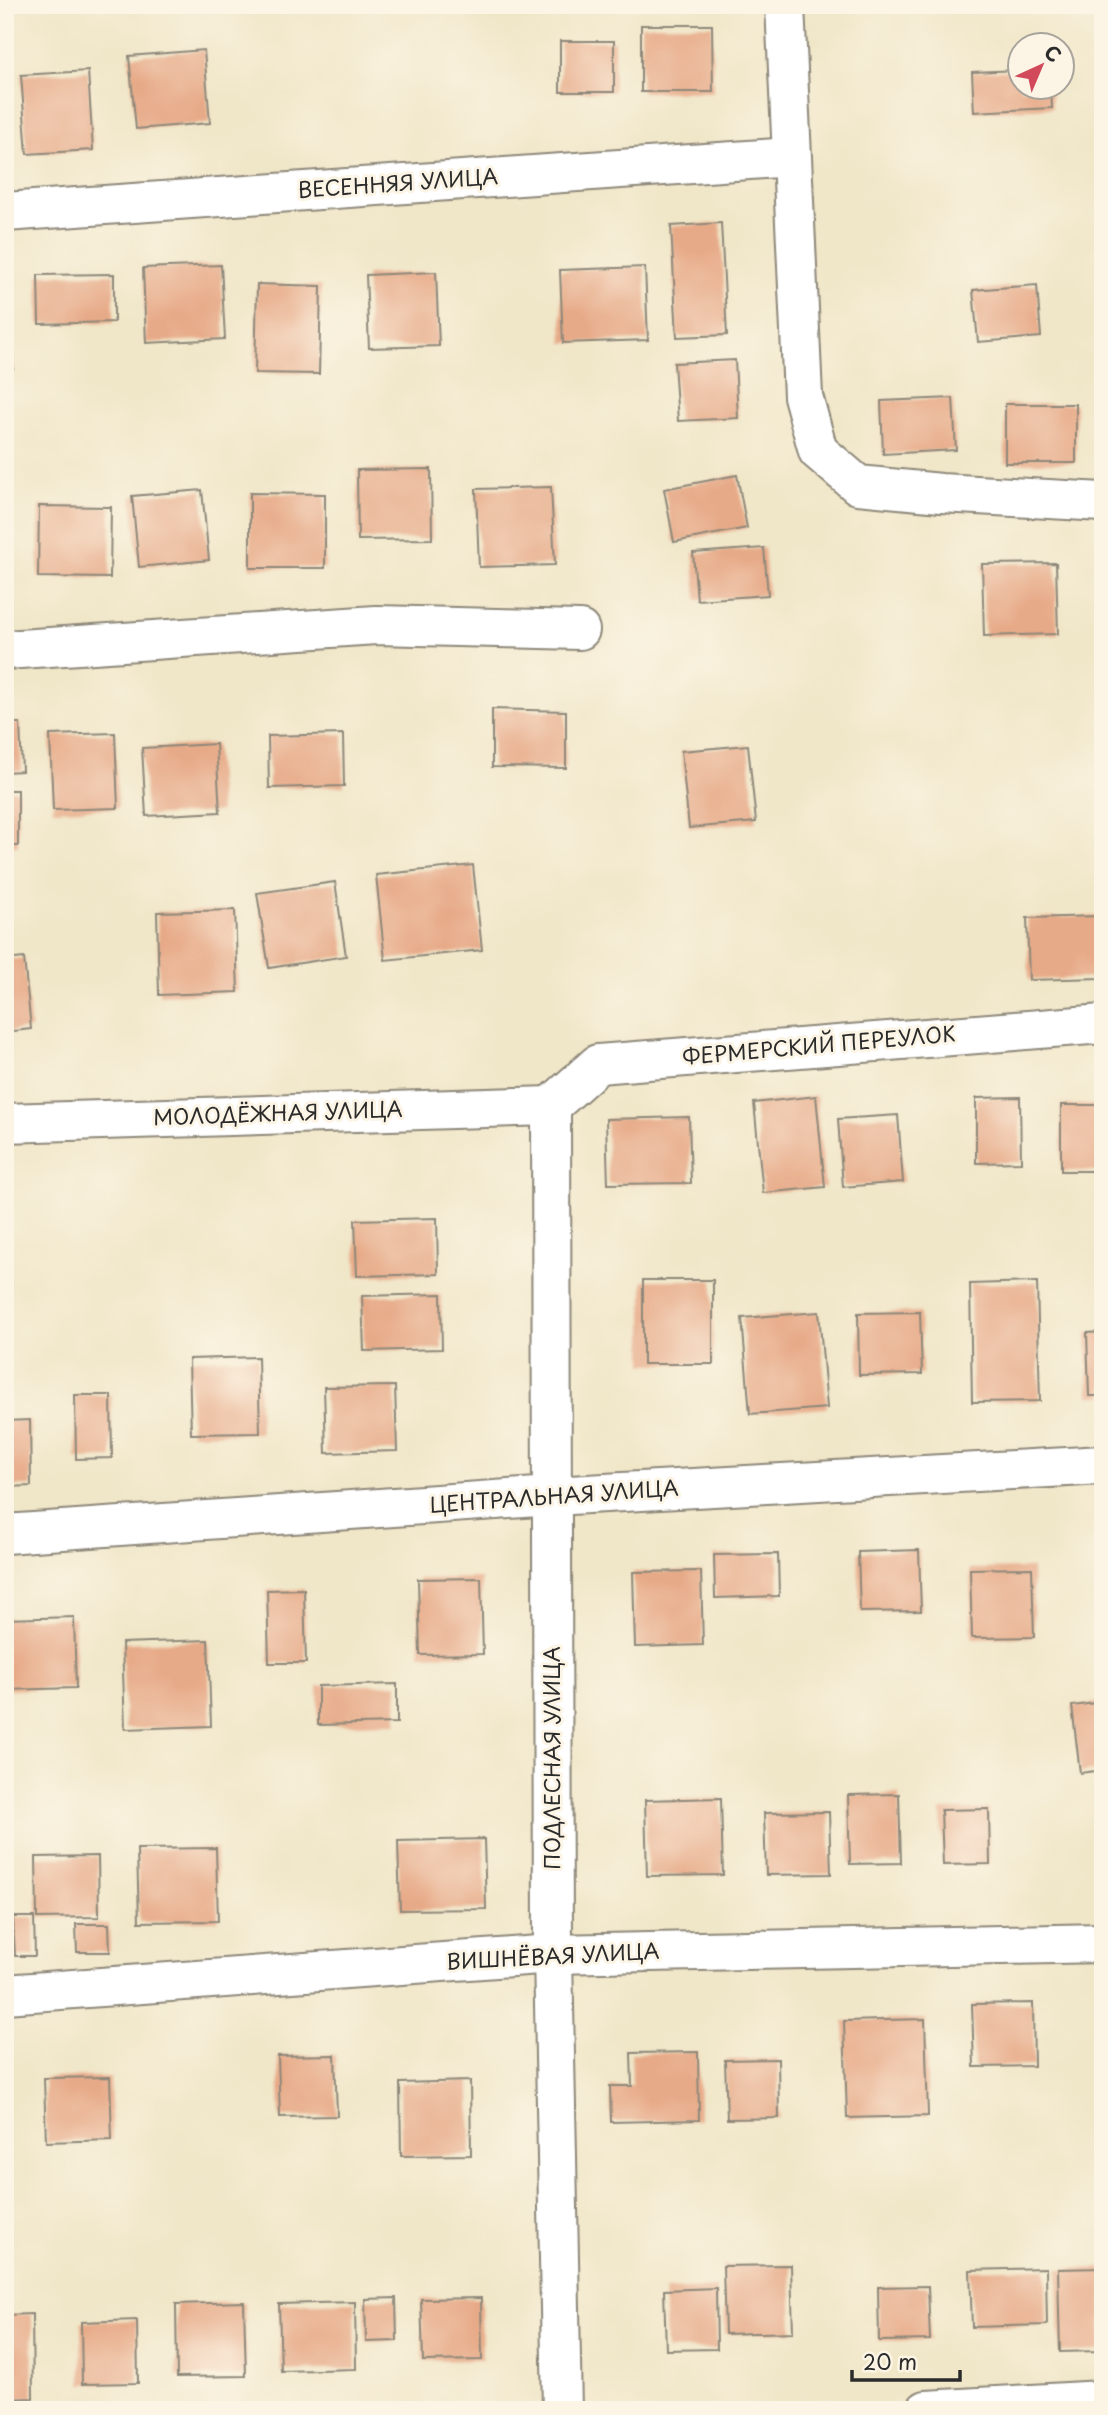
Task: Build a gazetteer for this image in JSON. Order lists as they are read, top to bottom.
{
  "streets": {
    "street": [
      "ВЕСЕННЯЯ УЛИЦА",
      "ФЕРМЕРСКИЙ ПЕРЕУЛОК",
      "МОЛОДЁЖНАЯ УЛИЦА",
      "ЦЕНТРАЛЬНАЯ УЛИЦА",
      "ПОДЛЕСНАЯ УЛИЦА",
      "ВИШНЁВАЯ УЛИЦА"
    ]
  },
  "crossings": [
    ["ФЕРМЕРСКИЙ ПЕРЕУЛОК", "МОЛОДЁЖНАЯ УЛИЦА"],
    ["ФЕРМЕРСКИЙ ПЕРЕУЛОК", "ПОДЛЕСНАЯ УЛИЦА"],
    ["МОЛОДЁЖНАЯ УЛИЦА", "ПОДЛЕСНАЯ УЛИЦА"],
    ["ЦЕНТРАЛЬНАЯ УЛИЦА", "ПОДЛЕСНАЯ УЛИЦА"],
    ["ПОДЛЕСНАЯ УЛИЦА", "ВИШНЁВАЯ УЛИЦА"]
  ],
  "scale_bar": "20 m",
  "north": "top right"
}
